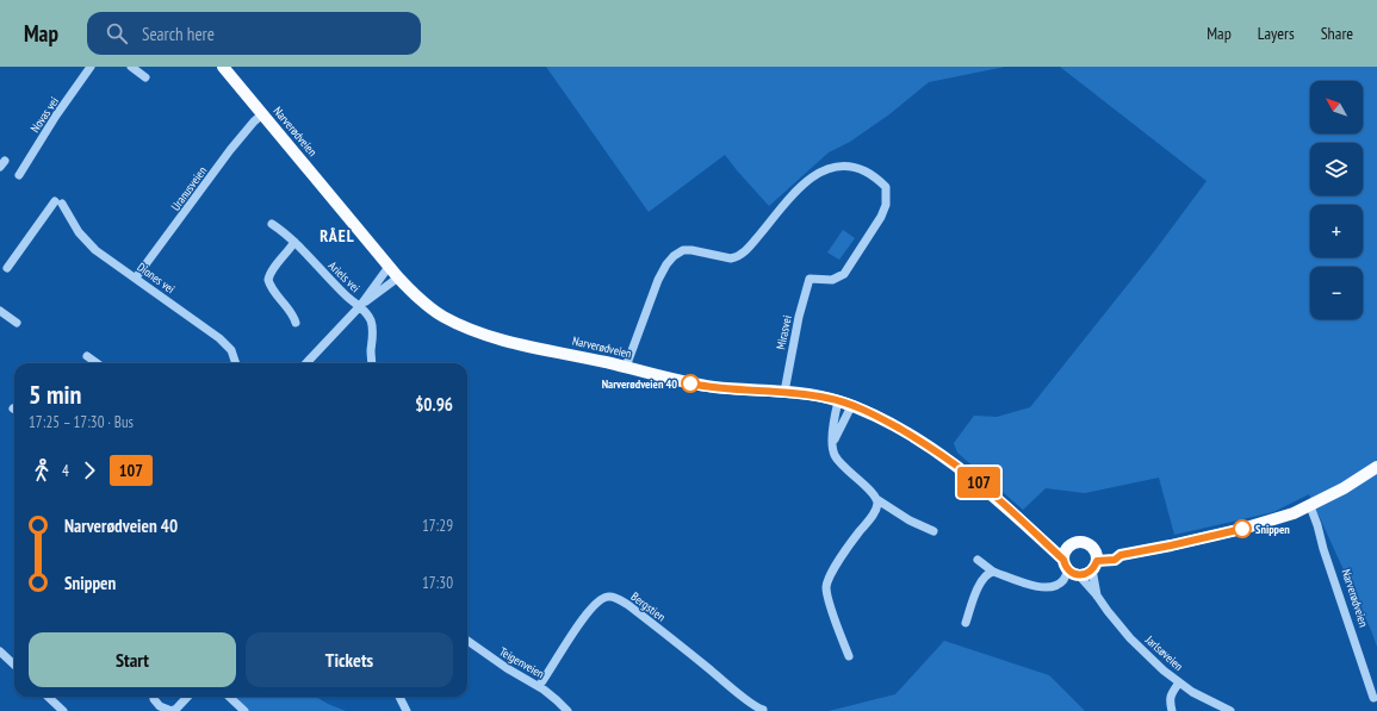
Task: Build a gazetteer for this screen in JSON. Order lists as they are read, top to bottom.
{
  "streets": {
    "main road": ["Narverødveien"],
    "street": [
      "Novas vei",
      "Uranusveien",
      "Ariels vei",
      "Diones vei",
      "Mirasvei",
      "Bergstien",
      "Jarlsøveien",
      "Teigenveien"
    ]
  },
  "crossings": [
    ["Narverødveien", "Uranusveien"],
    ["Narverødveien", "Mirasvei"],
    ["Narverødveien", "Jarlsøveien"],
    ["Uranusveien", "Diones vei"],
    ["Bergstien", "Teigenveien"]
  ],
  "districts": ["RÅEL"],
  "places": ["Narverødveien 40", "Snippen"],
  "lines": ["bus line 107"],
  "north": "top left",
  "page": {
    "header": "Map",
    "search": "Search here",
    "nav": ["Map", "Layers", "Share"],
    "on_map": "107",
    "map_buttons": ["+", "−"],
    "heading": ["5 min", "17:25 – 17:30 · Bus", "$0.96"],
    "legs": ["4", "107"],
    "list": [
      {
        "name": "Narverødveien 40",
        "value": "17:29"
      },
      {
        "name": "Snippen",
        "value": "17:30"
      }
    ],
    "buttons": ["Start", "Tickets"]
  }
}
